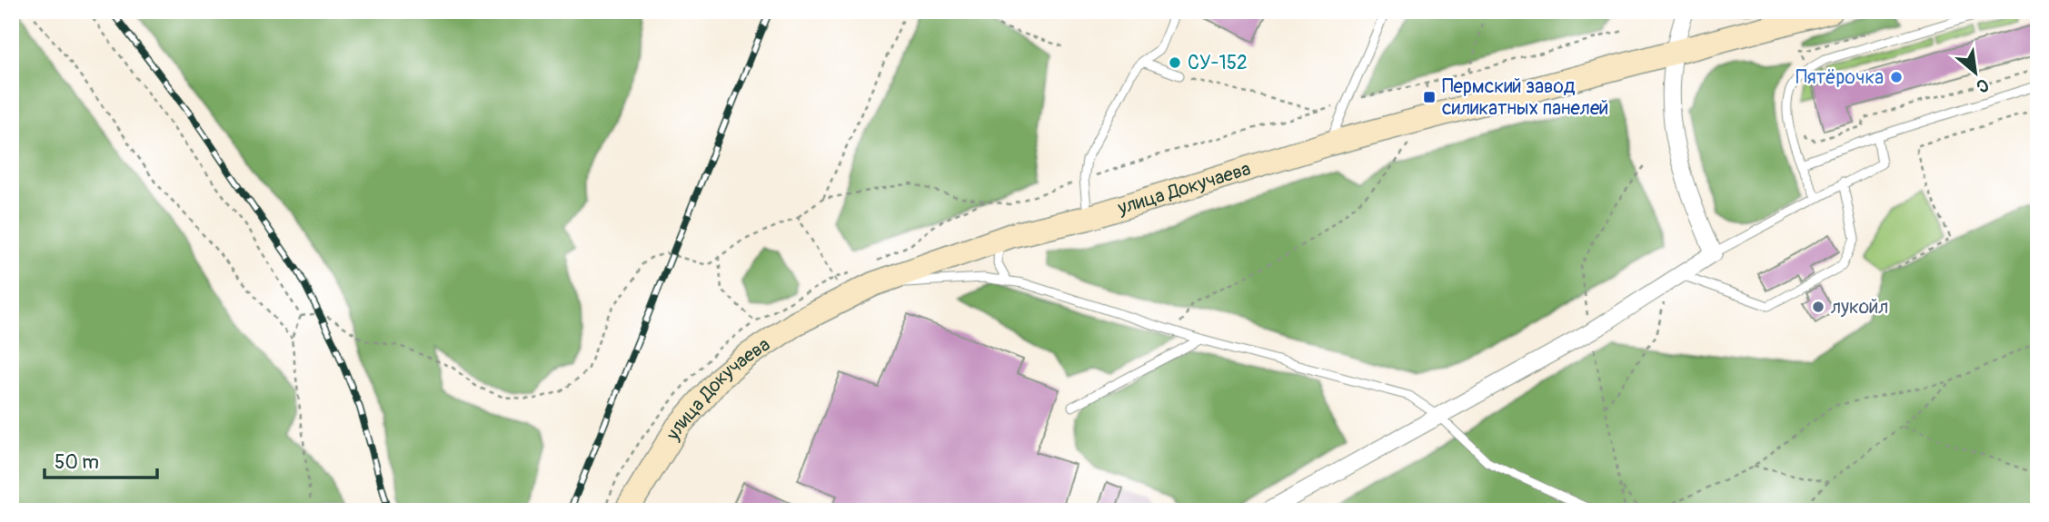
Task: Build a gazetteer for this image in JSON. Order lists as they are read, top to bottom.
{
  "streets": {
    "main road": ["улица Докучаева"]
  },
  "places": {
    "other": ["СУ-152", "Пятёрочка", "лукойл"],
    "transit": ["Пермский завод силикатных панелей"]
  },
  "scale_bar": "50 m",
  "north": "bottom right"
}
